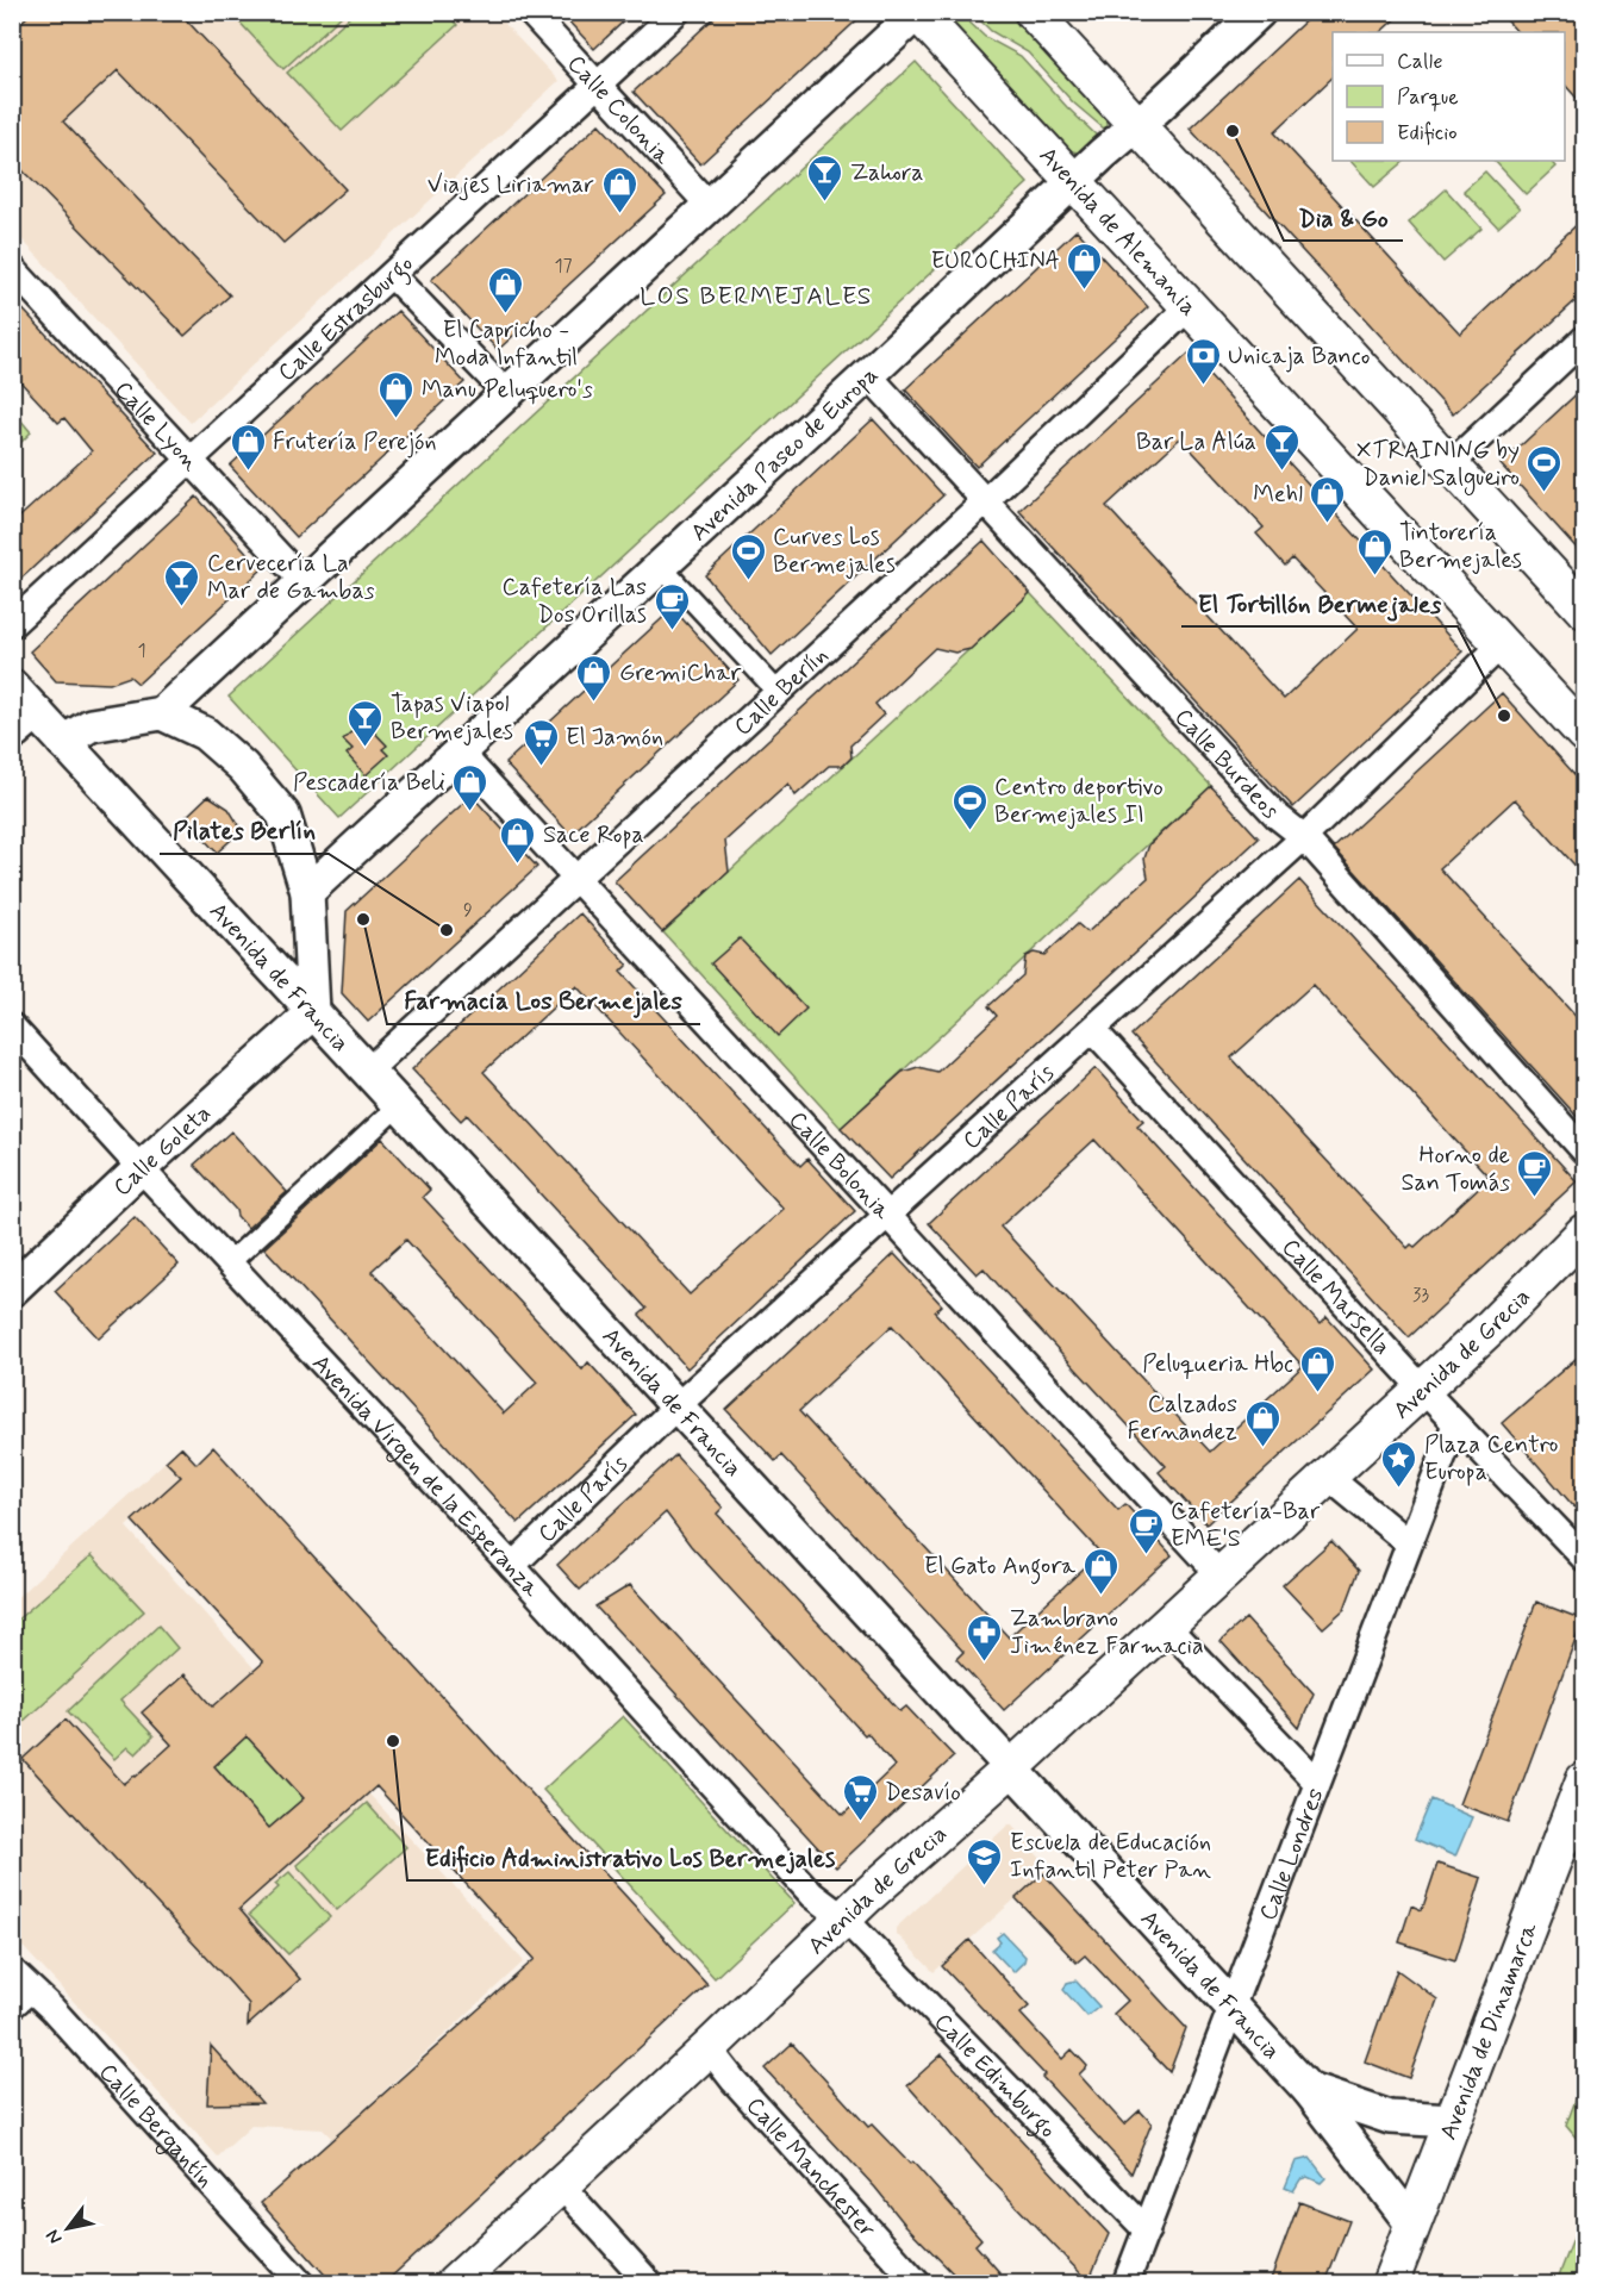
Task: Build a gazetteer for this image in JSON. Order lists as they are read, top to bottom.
{
  "streets": {
    "main road": ["Avenida de Alemania", "Avenida de Grecia", "Avenida de Dinamarca"],
    "street": [
      "Calle Colonia",
      "Calle Estrasburgo",
      "Calle Lyon",
      "Avenida Paseo de Europa",
      "Calle Berlín",
      "Calle Burdeos",
      "Avenida de Francia",
      "Calle París",
      "Calle Goleta",
      "Calle Bolonia",
      "Calle Marsella",
      "Avenida Virgen de la Esperanza",
      "Calle Londres",
      "Calle Edimburgo",
      "Calle Bergantín",
      "Calle Manchester"
    ]
  },
  "crossings": [
    ["Calle Colonia", "Calle Estrasburgo"],
    ["Avenida de Alemania", "Avenida Paseo de Europa"],
    ["Avenida de Alemania", "Calle Berlín"],
    ["Avenida de Alemania", "Calle París"],
    ["Calle Estrasburgo", "Calle Lyon"],
    ["Avenida Paseo de Europa", "Calle Burdeos"],
    ["Avenida Paseo de Europa", "Calle Bolonia"],
    ["Calle Berlín", "Calle Burdeos"],
    ["Calle Berlín", "Avenida de Francia"],
    ["Calle Berlín", "Calle Bolonia"],
    ["Calle Burdeos", "Calle París"],
    ["Avenida de Francia", "Calle París"],
    ["Avenida de Francia", "Calle Goleta"],
    ["Avenida de Francia", "Avenida de Grecia"],
    ["Avenida de Francia", "Calle Londres"],
    ["Avenida de Francia", "Avenida de Dinamarca"],
    ["Calle París", "Calle Bolonia"],
    ["Calle París", "Calle Marsella"],
    ["Calle París", "Avenida Virgen de la Esperanza"],
    ["Calle Goleta", "Avenida Virgen de la Esperanza"],
    ["Calle Bolonia", "Avenida de Grecia"],
    ["Calle Marsella", "Avenida de Grecia"],
    ["Calle Marsella", "Calle Londres"],
    ["Avenida de Grecia", "Avenida Virgen de la Esperanza"],
    ["Avenida de Grecia", "Calle Edimburgo"],
    ["Avenida de Grecia", "Calle Manchester"],
    ["Avenida Virgen de la Esperanza", "Calle Edimburgo"],
    ["Calle Londres", "Calle Edimburgo"]
  ],
  "districts": ["LOS BERMEJALES"],
  "places": {
    "other": [
      "Dia & Go",
      "El Tortillón Bermejales",
      "Farmacia Los Bermejales",
      "Pilates Berlín",
      "Edificio Administrativo Los Bermejales"
    ],
    "bar": [
      "Zahora",
      "Bar La Alúa",
      "Cervecería La Mar de Gambas",
      "Tapas Viapol Bermejales"
    ],
    "shop": [
      "Viajes Liriamar",
      "EUROCHINA",
      "El Capricho - Moda Infantil",
      "Manu Peluquero's",
      "Frutería Perejón",
      "Mehl",
      "Tintorería Bermejales",
      "GremiChar",
      "Pescadería Beli",
      "Sace Ropa",
      "Peluqueria Hbc",
      "Calzados Fernandez",
      "El Gato Angora"
    ],
    "bank": ["Unicaja Banco"],
    "sports": ["XTRAINING by Daniel Salgueiro", "Curves Los Bermejales", "Centro deportivo Bermejales II"],
    "cafe": ["Cafetería Las Dos Orillas", "Horno de San Tomás", "Cafetería-Bar EME'S"],
    "supermarket": ["El Jamón", "Desavío"],
    "place": ["Plaza Centro Europa"],
    "pharmacy": ["Zambrano Jiménez Farmacia"],
    "school or university": ["Escuela de Educación Infantil Peter Pan"]
  },
  "house_numbers": [
    "17",
    "1",
    "9",
    "33"
  ],
  "legend": ["Calle", "Parque", "Edificio"],
  "north": "bottom left"
}
